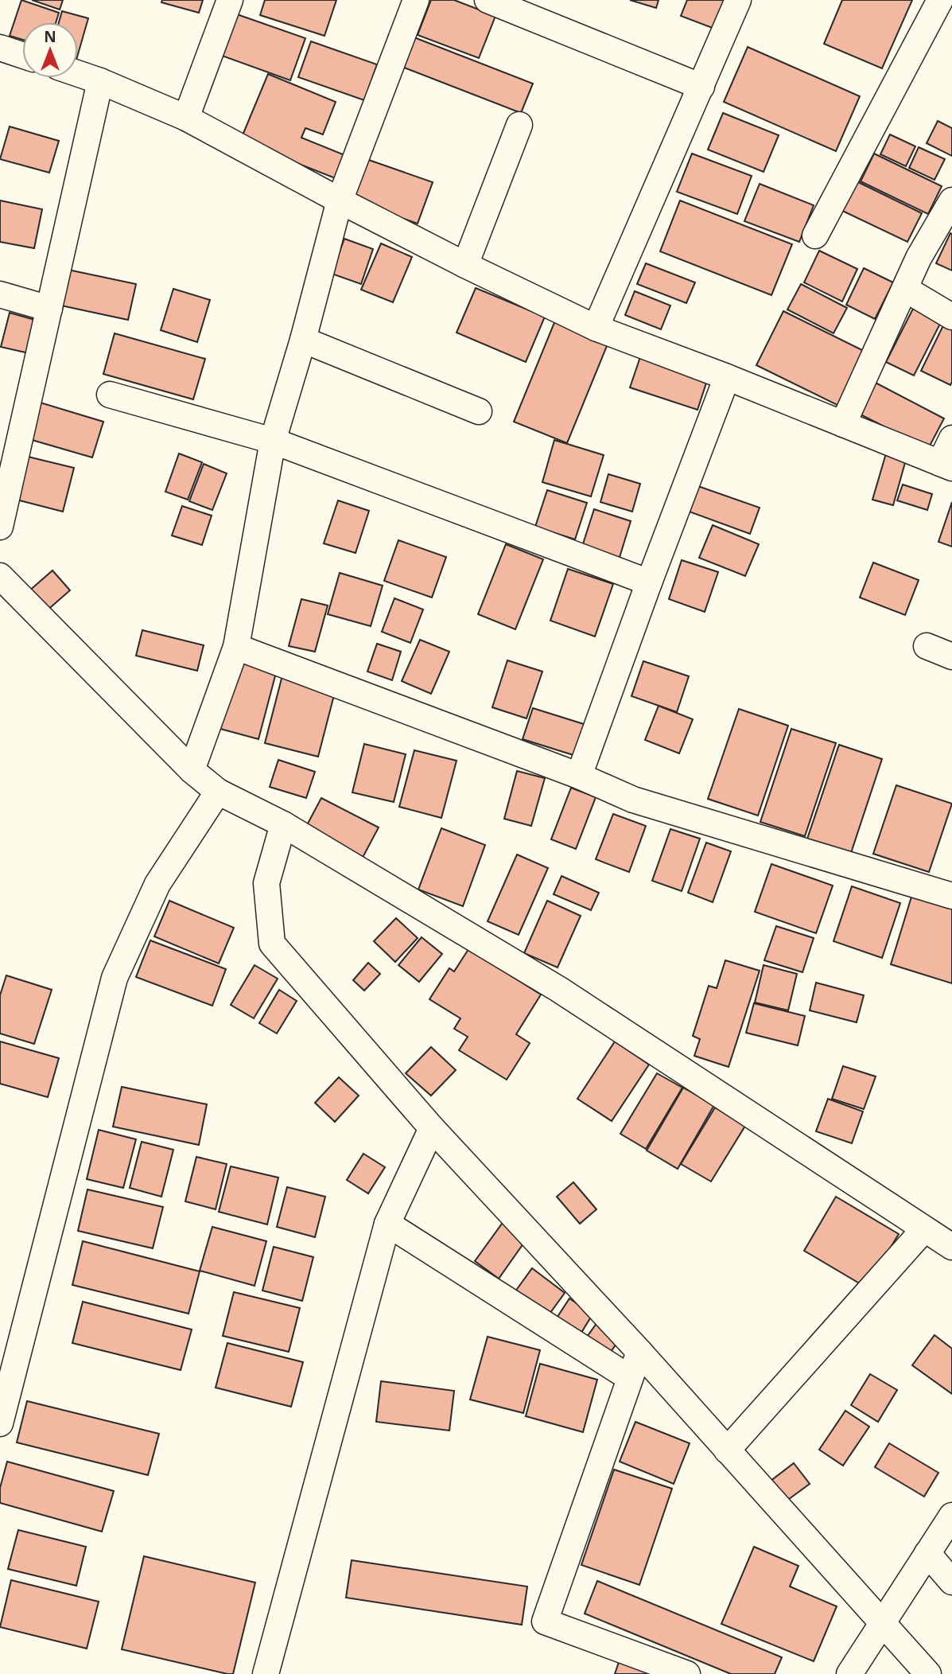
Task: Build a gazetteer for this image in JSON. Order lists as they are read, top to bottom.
{
  "north": "top"
}
